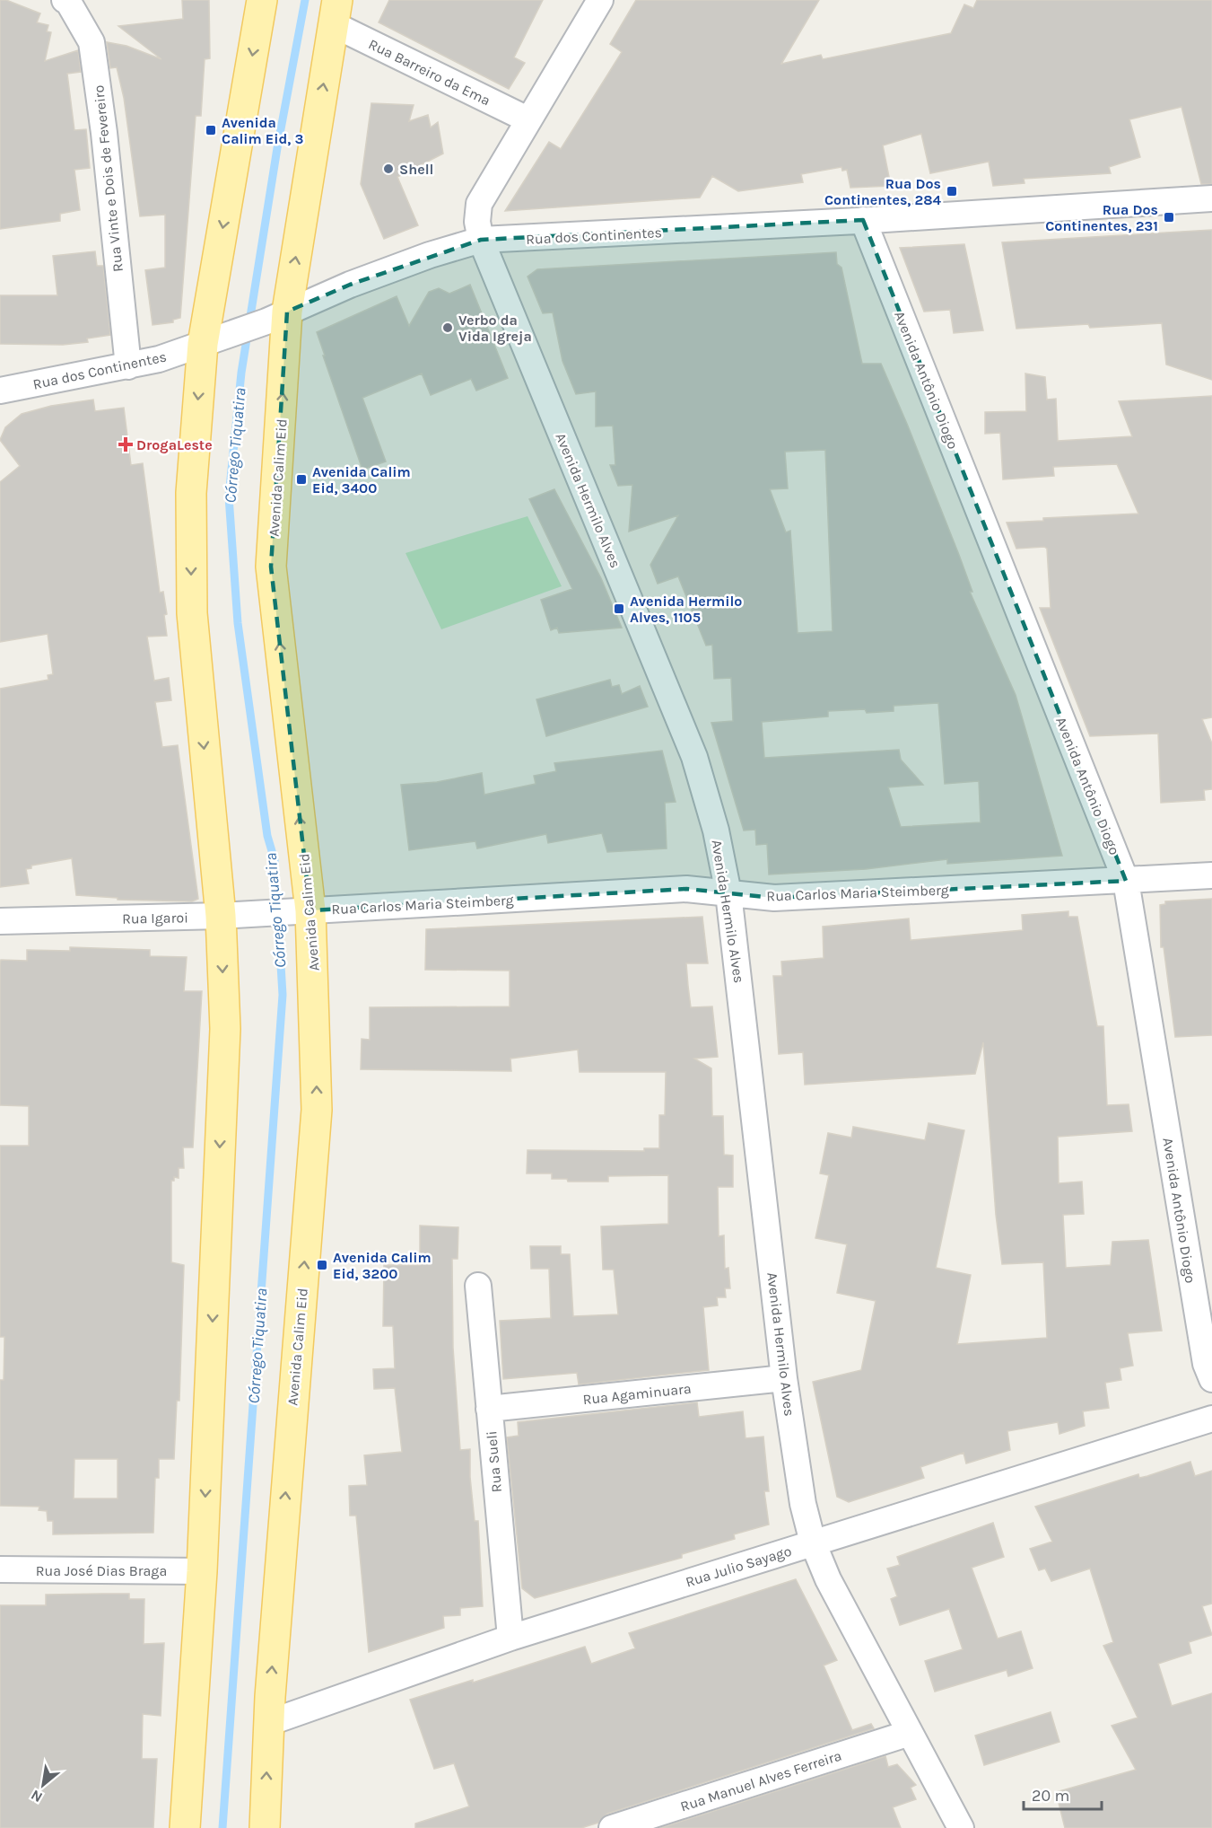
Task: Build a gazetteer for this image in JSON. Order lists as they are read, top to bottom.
{
  "streets": {
    "main road": ["Avenida Calim Eid"],
    "street": [
      "Rua Barreiro da Ema",
      "Rua Vinte e Dois de Fevereiro",
      "Rua dos Continentes",
      "Avenida Antônio Diogo",
      "Avenida Hermilo Alves",
      "Rua Carlos Maria Steimberg",
      "Rua Igaroi",
      "Rua Agaminuara",
      "Rua Sueli",
      "Rua Julio Sayago",
      "Rua José Dias Braga",
      "Rua Manuel Alves Ferreira"
    ]
  },
  "crossings": [
    ["Rua Barreiro da Ema", "Avenida Calim Eid"],
    ["Rua Barreiro da Ema", "Avenida Hermilo Alves"],
    ["Rua Vinte e Dois de Fevereiro", "Rua dos Continentes"],
    ["Rua dos Continentes", "Avenida Antônio Diogo"],
    ["Rua dos Continentes", "Avenida Calim Eid"],
    ["Rua dos Continentes", "Avenida Hermilo Alves"],
    ["Avenida Antônio Diogo", "Rua Carlos Maria Steimberg"],
    ["Avenida Calim Eid", "Rua Carlos Maria Steimberg"],
    ["Avenida Calim Eid", "Rua Igaroi"],
    ["Avenida Calim Eid", "Rua Julio Sayago"],
    ["Avenida Hermilo Alves", "Rua Carlos Maria Steimberg"],
    ["Avenida Hermilo Alves", "Rua Agaminuara"],
    ["Avenida Hermilo Alves", "Rua Julio Sayago"],
    ["Avenida Hermilo Alves", "Rua Manuel Alves Ferreira"],
    ["Rua Carlos Maria Steimberg", "Rua Igaroi"],
    ["Rua Agaminuara", "Rua Sueli"],
    ["Rua Sueli", "Rua Julio Sayago"]
  ],
  "water": ["Córrego Tiquatira"],
  "places": {
    "transit": [
      "Avenida Calim Eid, 3",
      "Rua Dos Continentes, 284",
      "Rua Dos Continentes, 231",
      "Avenida Calim Eid, 3400",
      "Avenida Hermilo Alves, 1105",
      "Avenida Calim Eid, 3200"
    ],
    "other": ["Shell", "Verbo da Vida Igreja"],
    "health": ["DrogaLeste"]
  },
  "scale_bar": "20 m",
  "north": "bottom left"
}
